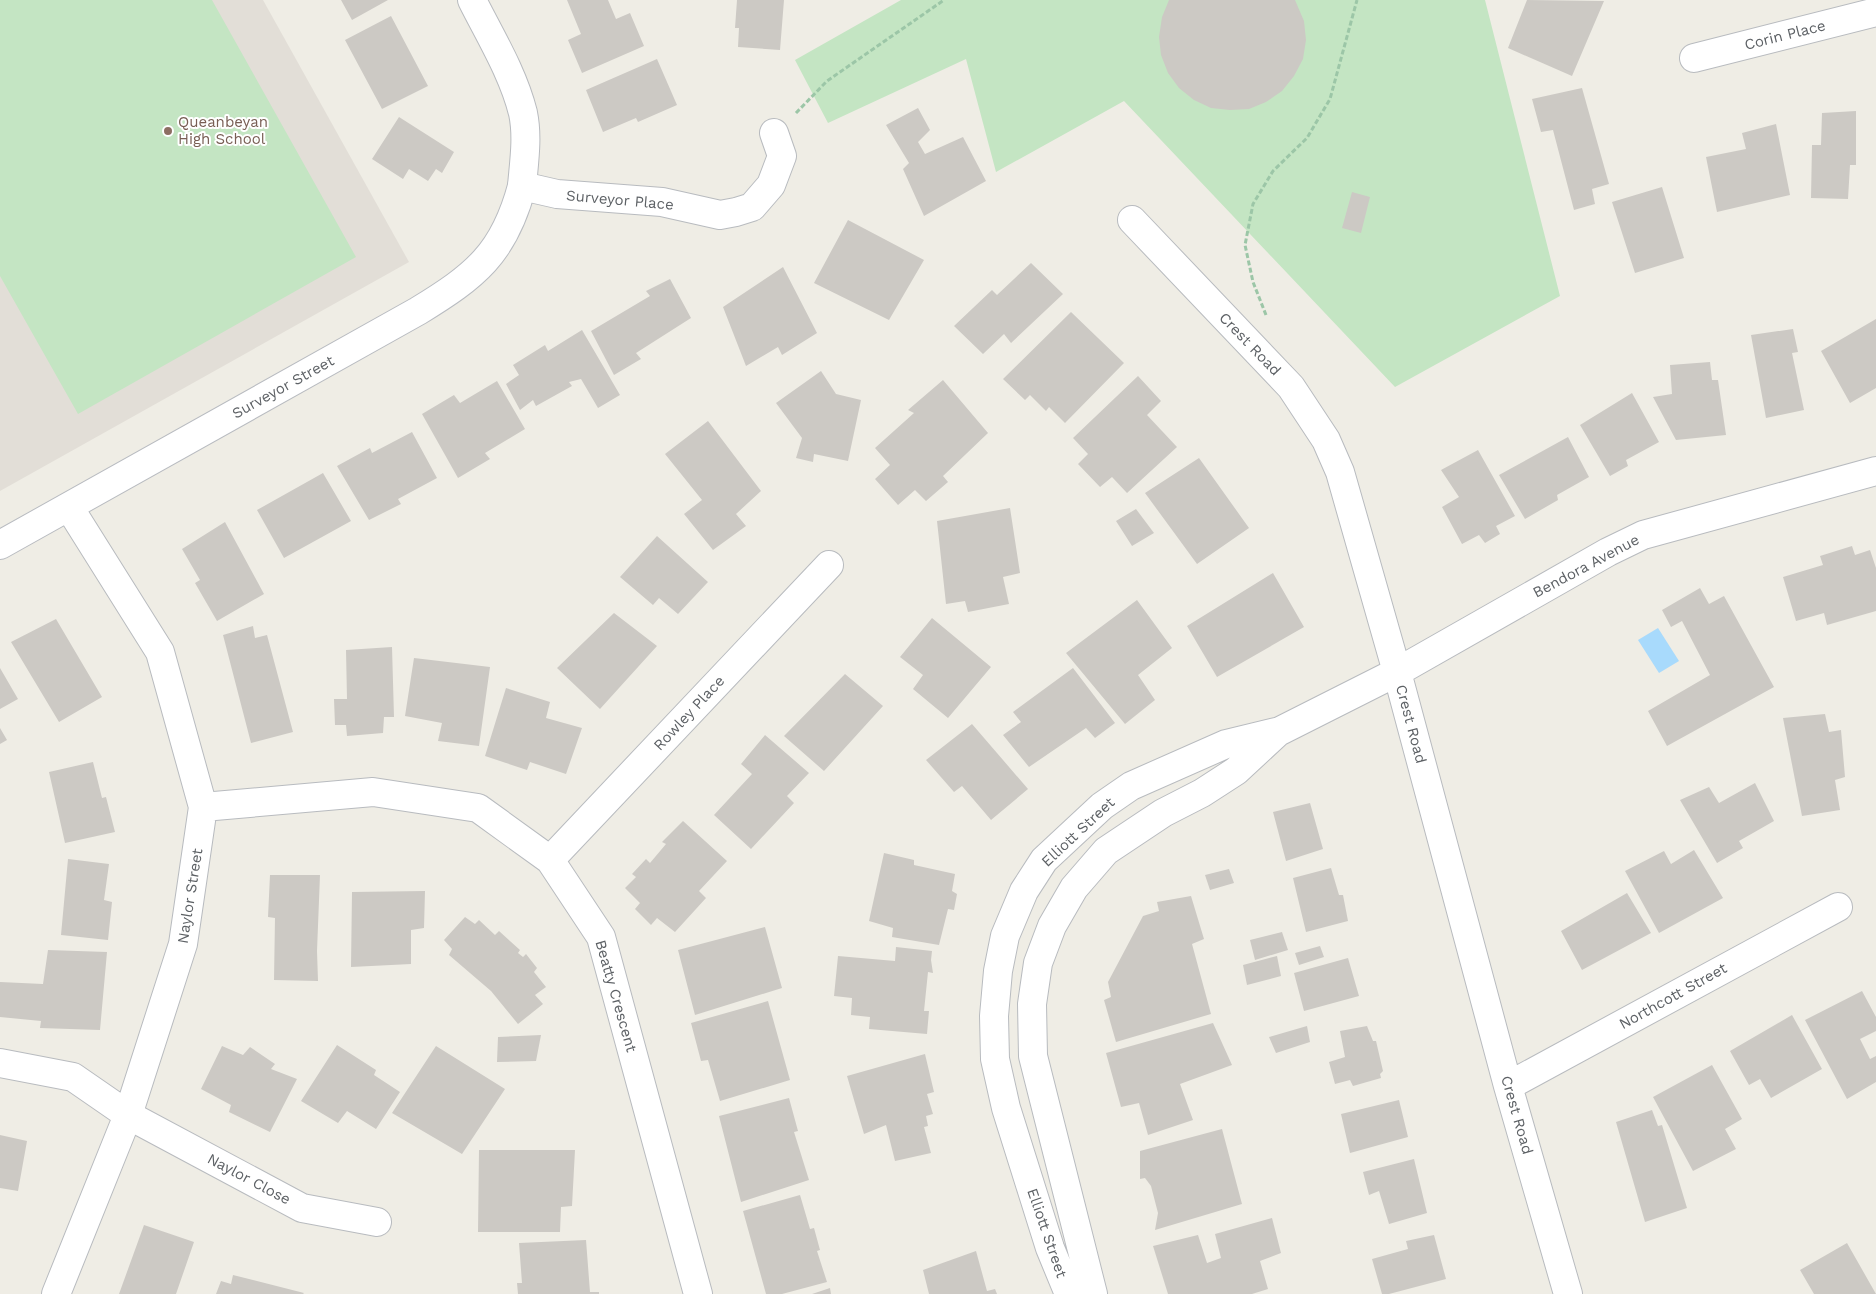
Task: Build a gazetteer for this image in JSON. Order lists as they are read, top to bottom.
{
  "streets": {
    "street": [
      "Corin Place",
      "Surveyor Place",
      "Crest Road",
      "Surveyor Street",
      "Bendora Avenue",
      "Rowley Place",
      "Elliott Street",
      "Naylor Street",
      "Beatty Crescent",
      "Northcott Street",
      "Naylor Close"
    ]
  },
  "crossings": [
    ["Surveyor Place", "Surveyor Street"],
    ["Crest Road", "Bendora Avenue"],
    ["Crest Road", "Elliott Street"],
    ["Crest Road", "Northcott Street"],
    ["Surveyor Street", "Naylor Street"],
    ["Bendora Avenue", "Elliott Street"],
    ["Rowley Place", "Beatty Crescent"],
    ["Naylor Street", "Beatty Crescent"],
    ["Naylor Street", "Naylor Close"]
  ],
  "places": ["Queanbeyan High School"]
}
